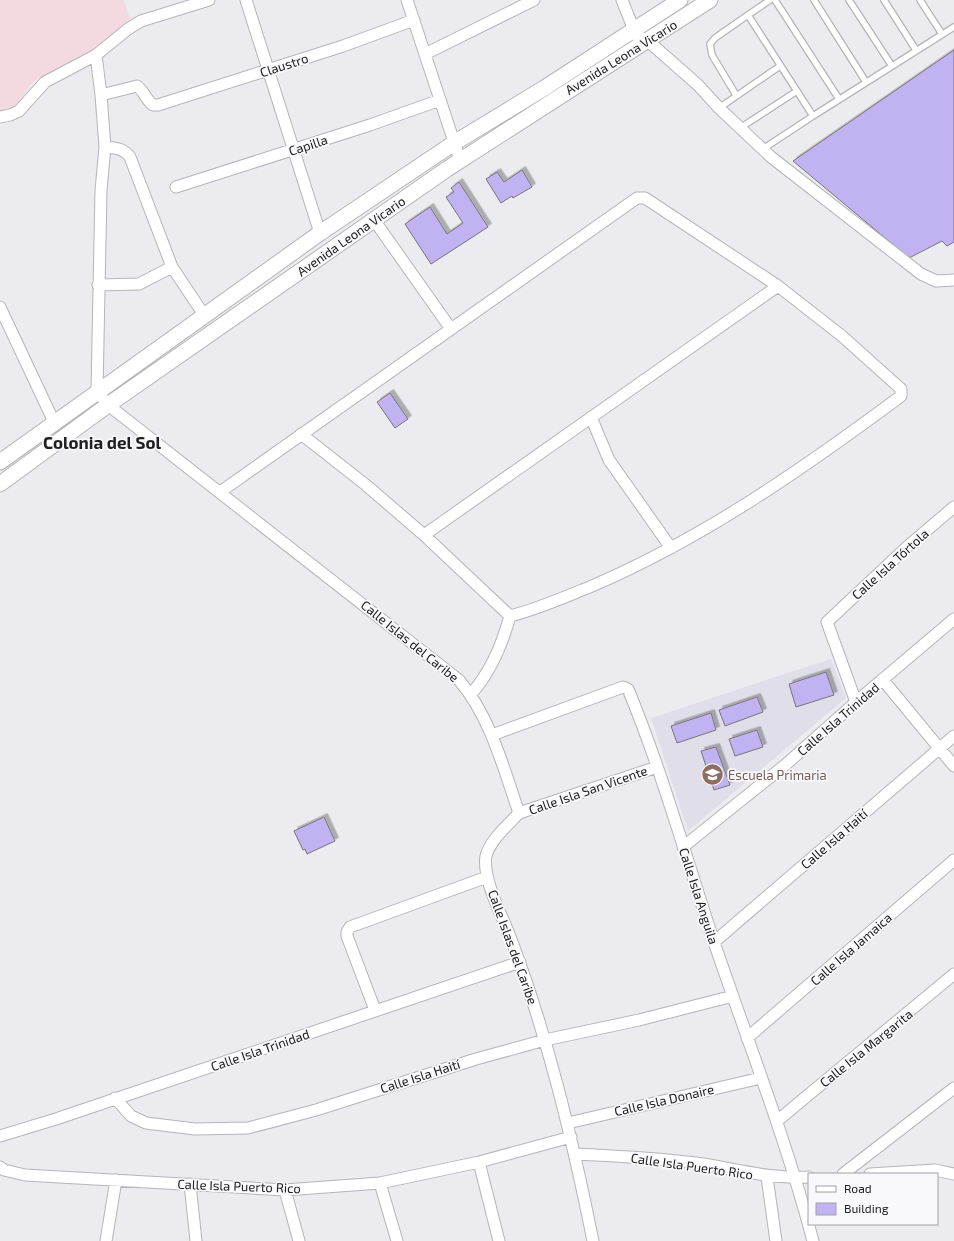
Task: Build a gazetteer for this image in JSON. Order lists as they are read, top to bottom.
{
  "streets": {
    "street": [
      "Avenida Leona Vicario",
      "Claustro",
      "Capilla",
      "Calle Isla Tórtola",
      "Calle Islas del Caribe",
      "Calle Isla Trinidad",
      "Calle Isla San Vicente",
      "Calle Isla Haití",
      "Calle Isla Anguila",
      "Calle Isla Jamaica",
      "Calle Isla Margarita",
      "Calle Isla Donaire",
      "Calle Isla Puerto Rico"
    ]
  },
  "crossings": [
    ["Avenida Leona Vicario", "Calle Islas del Caribe"],
    ["Calle Isla Tórtola", "Calle Isla Trinidad"],
    ["Calle Islas del Caribe", "Calle Isla Trinidad"],
    ["Calle Islas del Caribe", "Calle Isla San Vicente"],
    ["Calle Islas del Caribe", "Calle Isla Haití"],
    ["Calle Islas del Caribe", "Calle Isla Anguila"],
    ["Calle Islas del Caribe", "Calle Isla Donaire"],
    ["Calle Islas del Caribe", "Calle Isla Puerto Rico"],
    ["Calle Isla Trinidad", "Calle Isla Haití"],
    ["Calle Isla Trinidad", "Calle Isla Anguila"],
    ["Calle Isla San Vicente", "Calle Isla Anguila"],
    ["Calle Isla Haití", "Calle Isla Anguila"],
    ["Calle Isla Anguila", "Calle Isla Jamaica"],
    ["Calle Isla Anguila", "Calle Isla Margarita"],
    ["Calle Isla Anguila", "Calle Isla Donaire"],
    ["Calle Isla Anguila", "Calle Isla Puerto Rico"]
  ],
  "districts": ["Colonia del Sol"],
  "places": {
    "school or university": ["Escuela Primaria"]
  },
  "legend": ["Road", "Building"]
}
